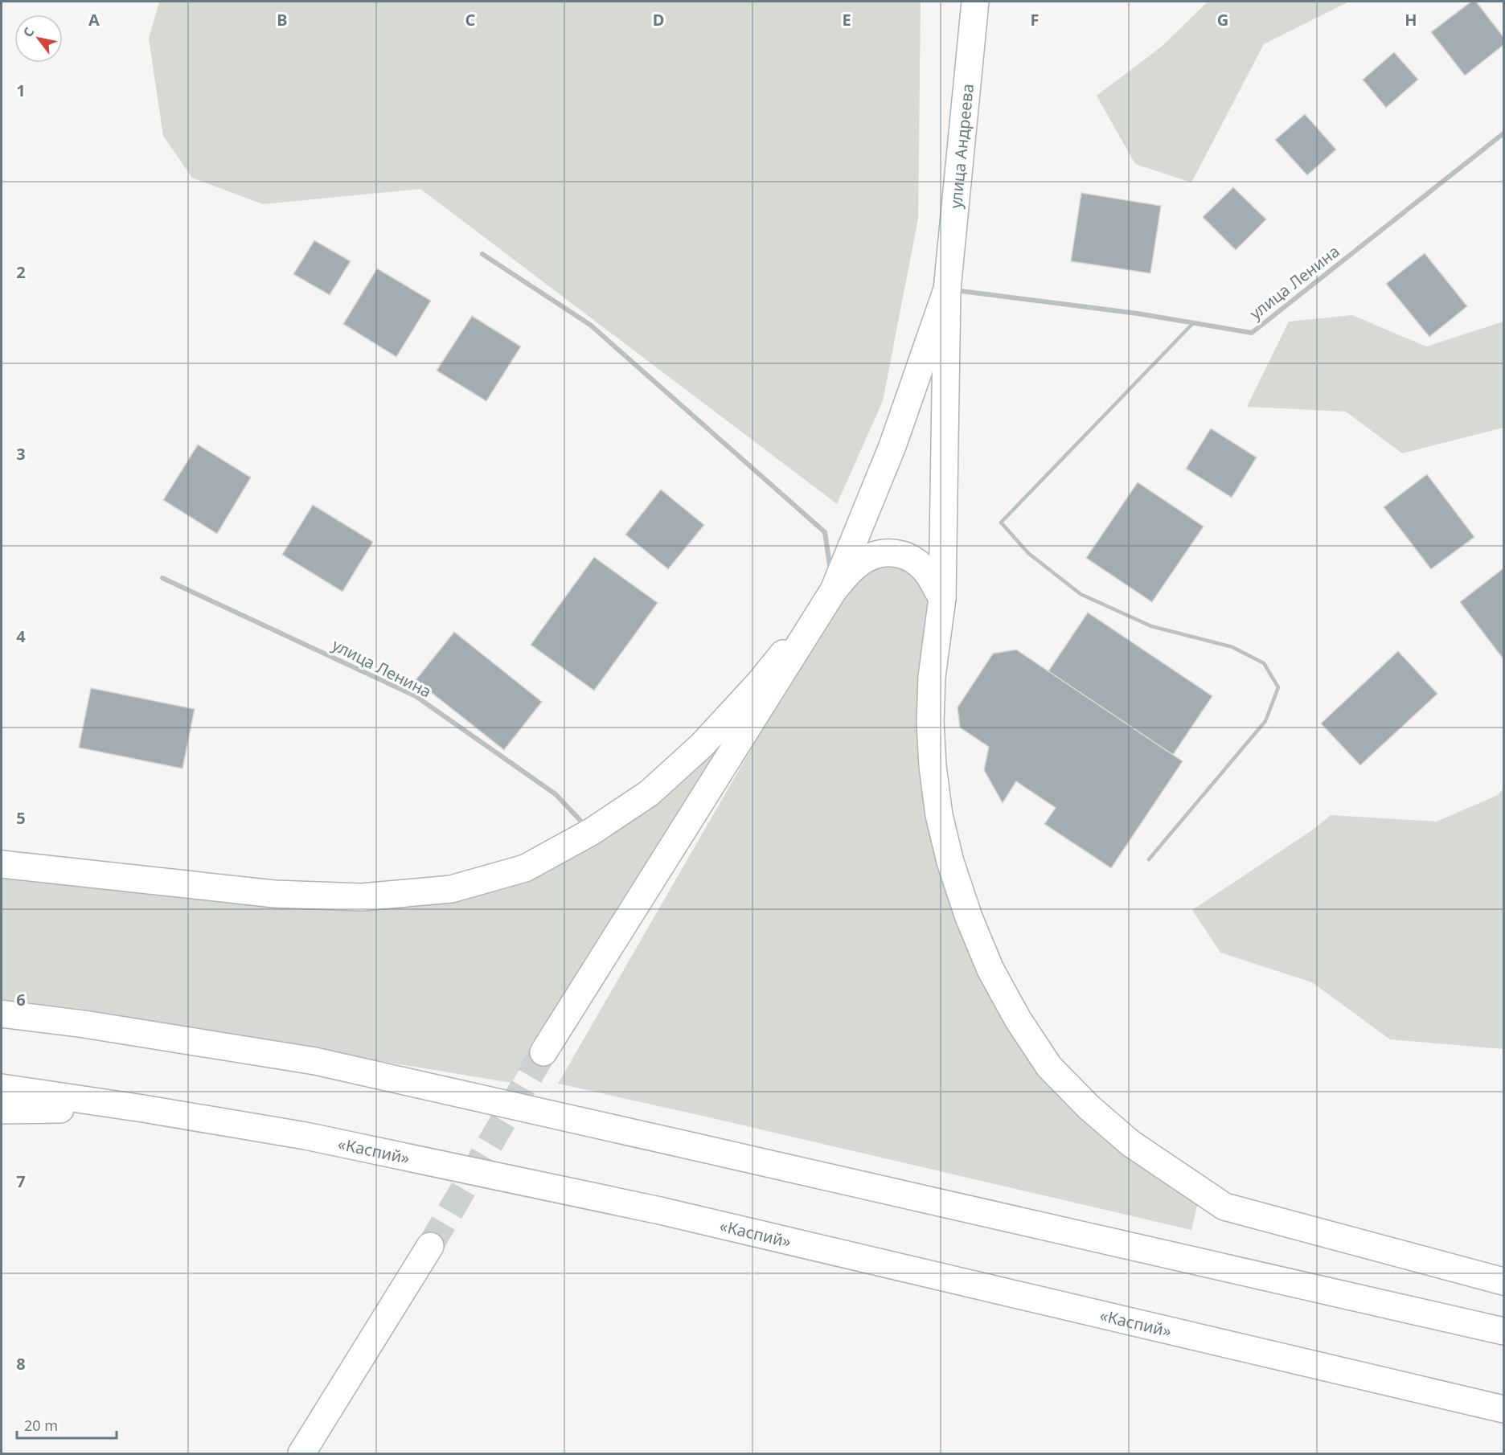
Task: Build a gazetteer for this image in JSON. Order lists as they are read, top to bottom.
{
  "streets": {
    "main road": ["улица Андреева", "«Каспий»"],
    "street": ["улица Ленина"]
  },
  "crossings": [
    ["улица Андреева", "улица Ленина"]
  ],
  "scale_bar": "20 m",
  "north": "top left",
  "grid": {
    "columns": [
      "A",
      "B",
      "C",
      "D",
      "E",
      "F",
      "G",
      "H"
    ],
    "rows": [
      "1",
      "2",
      "3",
      "4",
      "5",
      "6",
      "7",
      "8"
    ]
  }
}
